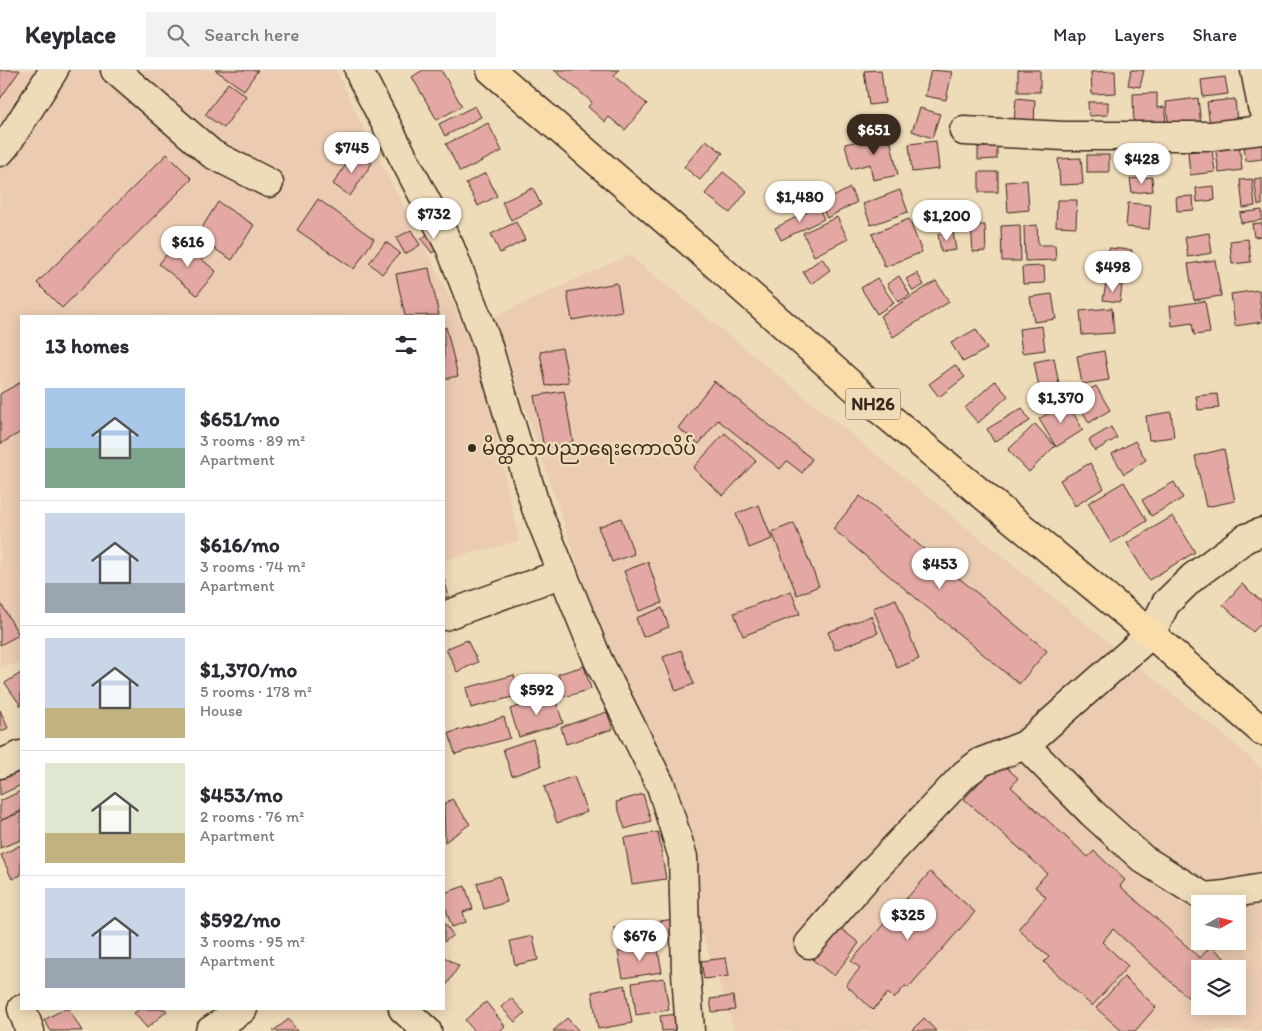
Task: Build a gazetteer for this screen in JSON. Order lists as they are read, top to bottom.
{
  "streets": {
    "highway": ["NH26"]
  },
  "places": ["မိတ္ထီလာပညာရေးကောလိပ်"],
  "north": "right",
  "page": {
    "header": "Keyplace",
    "search": "Search here",
    "nav": ["Map", "Layers", "Share"],
    "price": [
      "$651",
      "$745",
      "$428",
      "$1,480",
      "$732",
      "$1,200",
      "$616",
      "$498",
      "$1,370",
      "$453",
      "$592",
      "$325",
      "$676"
    ],
    "heading": "13 homes",
    "list": [
      {
        "name": "$651/mo",
        "note": "3 rooms · 89 m² · Apartment"
      },
      {
        "name": "$616/mo",
        "note": "3 rooms · 74 m² · Apartment"
      },
      {
        "name": "$1,370/mo",
        "note": "5 rooms · 178 m² · House"
      },
      {
        "name": "$453/mo",
        "note": "2 rooms · 76 m² · Apartment"
      },
      {
        "name": "$592/mo",
        "note": "3 rooms · 95 m² · Apartment"
      }
    ]
  }
}
